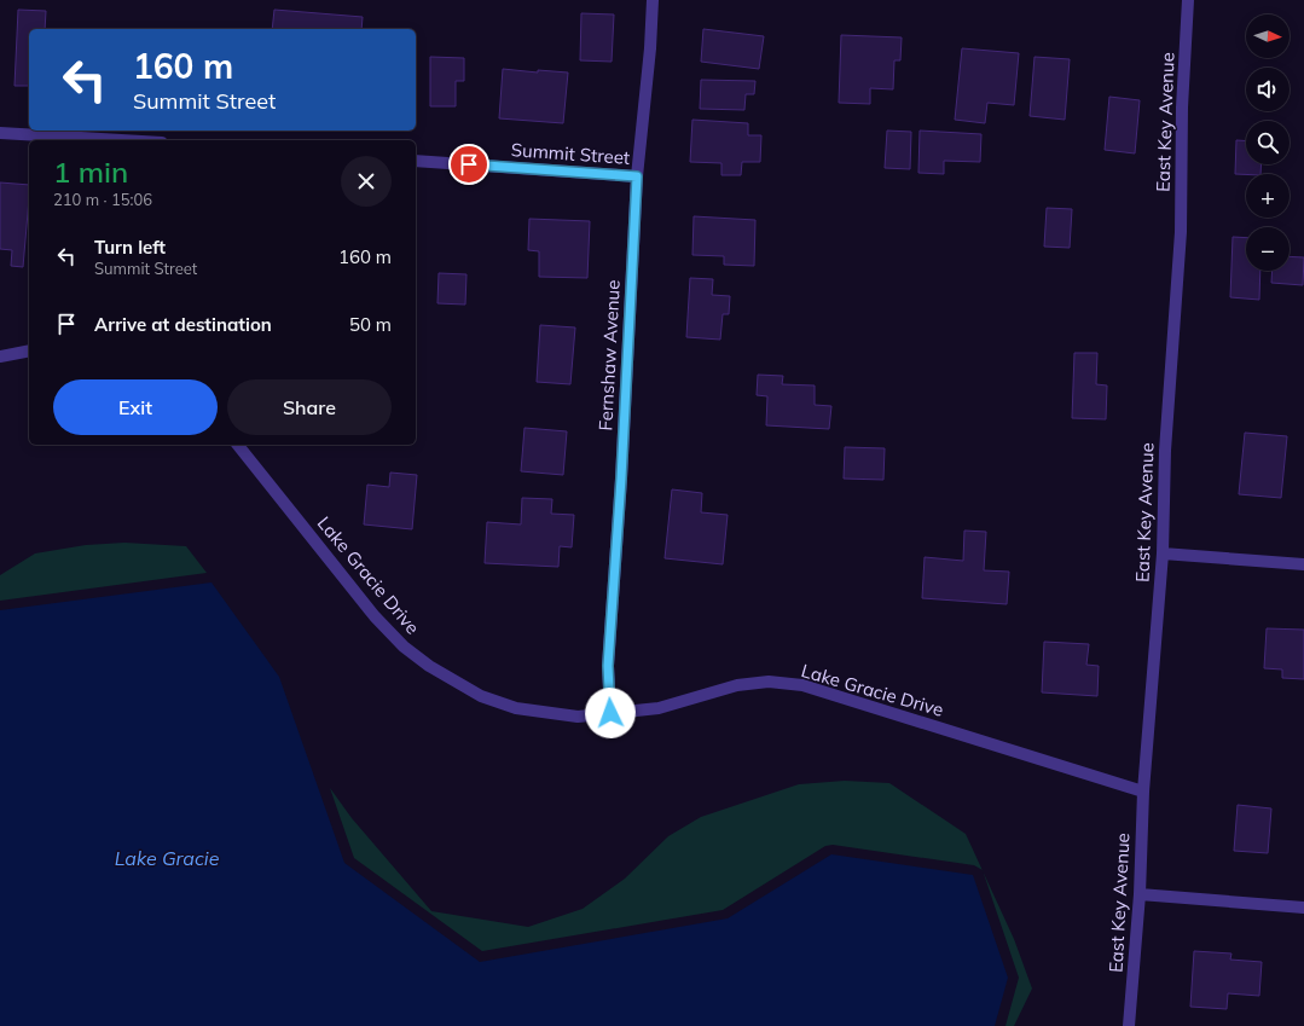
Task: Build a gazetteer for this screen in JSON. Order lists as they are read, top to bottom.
{
  "streets": {
    "street": [
      "East Key Avenue",
      "Summit Street",
      "Fernshaw Avenue",
      "Lake Gracie Drive"
    ]
  },
  "crossings": [
    ["East Key Avenue", "Lake Gracie Drive"],
    ["Summit Street", "Fernshaw Avenue"],
    ["Fernshaw Avenue", "Lake Gracie Drive"]
  ],
  "water": ["Lake Gracie"],
  "north": "right",
  "page": {
    "map_buttons": ["+", "−"],
    "turn": ["160 m", "Summit Street"],
    "heading": ["1 min", "210 m · 15:06"],
    "list": [
      {
        "name": "Turn left",
        "note": "Summit Street",
        "value": "160 m"
      },
      {
        "name": "Arrive at destination",
        "value": "50 m"
      }
    ],
    "buttons": ["Exit", "Share"]
  }
}
